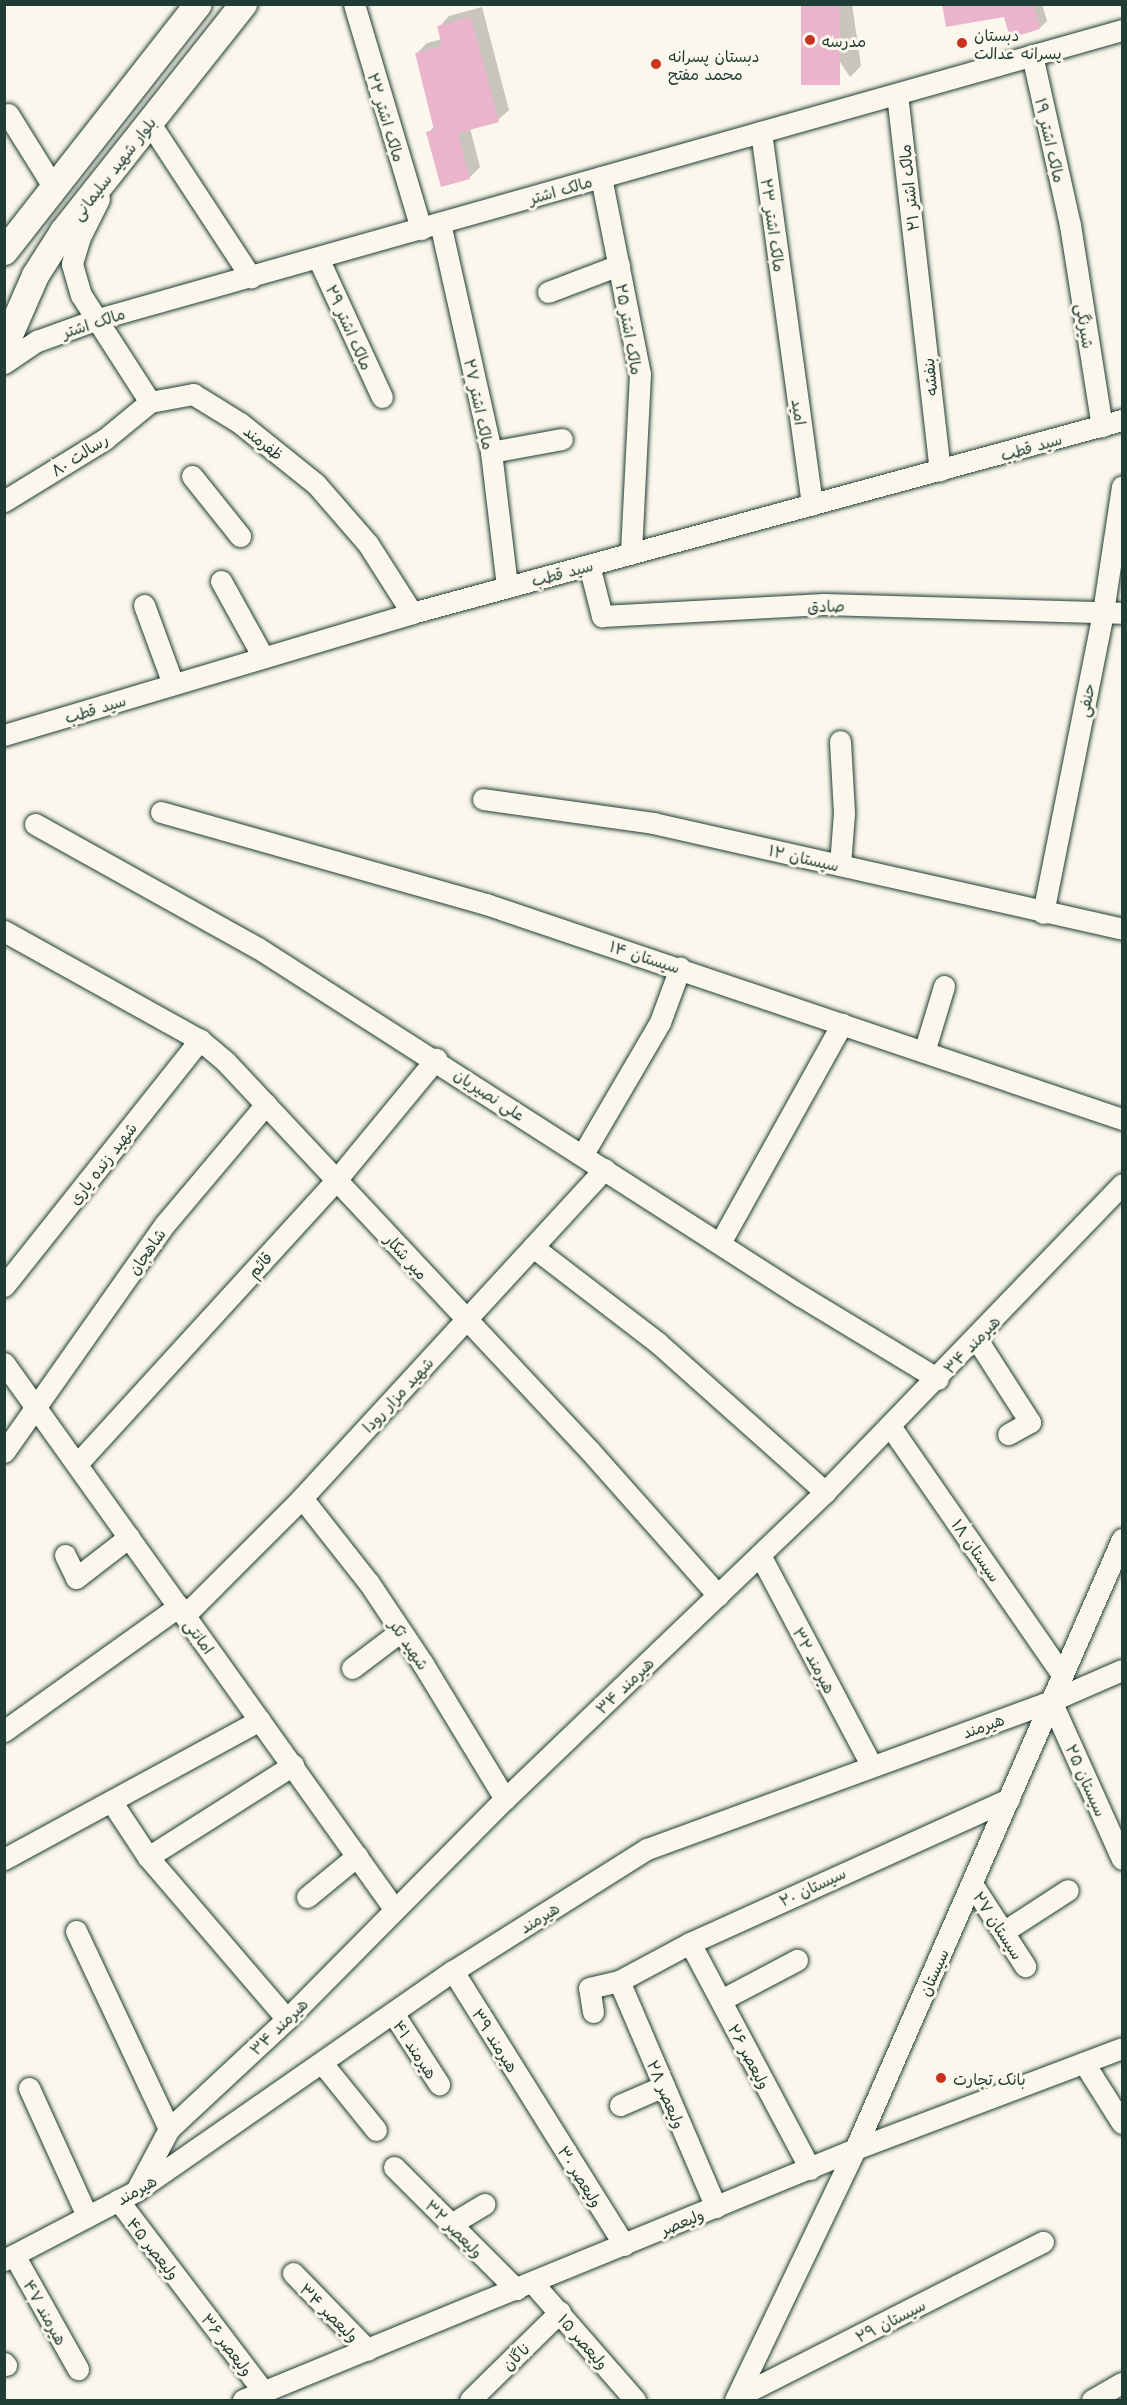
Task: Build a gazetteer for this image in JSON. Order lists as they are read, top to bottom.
{
  "streets": {
    "main road": ["بلوار شهید سلیمانی"],
    "street": [
      "مالک اشتر ۲۲",
      "مالک اشتر ۱۹",
      "مالک اشتر ۲۱",
      "مالک اشتر",
      "مالک اشتر ۲۳",
      "شیرنگی",
      "مالک اشتر ۲۹",
      "مالک اشتر ۲۵",
      "بنفشه",
      "مالک اشتر ۲۷",
      "امید",
      "ظفرمند",
      "سید قطب",
      "رسالت ۸۰",
      "صادق",
      "حنفی",
      "سیستان ۱۲",
      "سیستان ۱۴",
      "علی نصیریان",
      "شهید زنده یاری",
      "شاهجان",
      "میر شکار",
      "قائم",
      "هیرمند ۳۴",
      "شهید مزار رودا",
      "سیستان ۱۸",
      "امانتی",
      "شهید تکر",
      "هیرمند ۳۲",
      "هیرمند",
      "سیستان ۲۵",
      "سیستان ۲۰",
      "سیستان ۲۷",
      "سیستان",
      "هیرمند ۳۹",
      "هیرمند ۴۱",
      "ولیعصر ۲۶",
      "ولیعصر ۲۸",
      "ولیعصر ۳۰",
      "ولیعصر",
      "ولیعصر ۳۲",
      "ولیعصر ۴۵",
      "هیرمند ۴۷",
      "ولیعصر ۳۴",
      "سیستان ۲۹",
      "ولیعصر ۱۵",
      "ولیعصر ۳۶",
      "ناگان"
    ]
  },
  "crossings": [
    ["مالک اشتر ۲۲", "مالک اشتر"],
    ["مالک اشتر ۲۲", "مالک اشتر ۲۷"],
    ["مالک اشتر ۱۹", "مالک اشتر"],
    ["مالک اشتر ۱۹", "شیرنگی"],
    ["مالک اشتر ۲۱", "مالک اشتر"],
    ["مالک اشتر ۲۱", "بنفشه"],
    ["مالک اشتر", "مالک اشتر ۲۳"],
    ["مالک اشتر", "مالک اشتر ۲۹"],
    ["مالک اشتر", "مالک اشتر ۲۵"],
    ["مالک اشتر", "مالک اشتر ۲۷"],
    ["مالک اشتر ۲۳", "امید"],
    ["شیرنگی", "سید قطب"],
    ["مالک اشتر ۲۵", "سید قطب"],
    ["بنفشه", "سید قطب"],
    ["مالک اشتر ۲۷", "سید قطب"],
    ["امید", "سید قطب"],
    ["ظفرمند", "سید قطب"],
    ["ظفرمند", "رسالت ۸۰"],
    ["سید قطب", "صادق"],
    ["صادق", "حنفی"],
    ["حنفی", "سیستان ۱۲"],
    ["علی نصیریان", "قائم"],
    ["علی نصیریان", "هیرمند ۳۴"],
    ["علی نصیریان", "شهید مزار رودا"],
    ["شهید زنده یاری", "میر شکار"],
    ["شاهجان", "میر شکار"],
    ["شاهجان", "امانتی"],
    ["میر شکار", "قائم"],
    ["میر شکار", "هیرمند ۳۴"],
    ["میر شکار", "شهید مزار رودا"],
    ["قائم", "امانتی"],
    ["هیرمند ۳۴", "سیستان ۱۸"],
    ["هیرمند ۳۴", "امانتی"],
    ["هیرمند ۳۴", "شهید تکر"],
    ["هیرمند ۳۴", "هیرمند ۳۲"],
    ["هیرمند ۳۴", "هیرمند"],
    ["هیرمند ۳۴", "ولیعصر ۴۵"],
    ["شهید مزار رودا", "امانتی"],
    ["شهید مزار رودا", "شهید تکر"],
    ["سیستان ۱۸", "سیستان"],
    ["هیرمند ۳۲", "هیرمند"],
    ["هیرمند", "سیستان ۲۵"],
    ["هیرمند", "سیستان"],
    ["هیرمند", "هیرمند ۳۹"],
    ["هیرمند", "هیرمند ۴۱"],
    ["هیرمند", "ولیعصر ۴۵"],
    ["هیرمند", "هیرمند ۴۷"],
    ["سیستان ۲۵", "سیستان"],
    ["سیستان ۲۰", "سیستان"],
    ["سیستان ۲۰", "ولیعصر ۲۶"],
    ["سیستان ۲۰", "ولیعصر ۲۸"],
    ["سیستان ۲۷", "سیستان"],
    ["سیستان", "ولیعصر"],
    ["سیستان", "سیستان ۲۹"],
    ["هیرمند ۳۹", "ولیعصر ۳۰"],
    ["ولیعصر ۲۶", "ولیعصر"],
    ["ولیعصر ۲۸", "ولیعصر"],
    ["ولیعصر ۳۰", "ولیعصر"],
    ["ولیعصر", "ولیعصر ۳۲"],
    ["ولیعصر", "ولیعصر ۳۴"],
    ["ولیعصر", "ولیعصر ۱۵"],
    ["ولیعصر", "ولیعصر ۳۶"],
    ["ولیعصر ۳۲", "ولیعصر ۱۵"],
    ["ولیعصر ۴۵", "ولیعصر ۳۶"],
    ["ولیعصر ۱۵", "ناگان"]
  ],
  "places": [
    "مدرسه",
    "دبستان پسرانه عدالت",
    "دبستان پسرانه محمد مفتح",
    "بانک تجارت"
  ]
}
